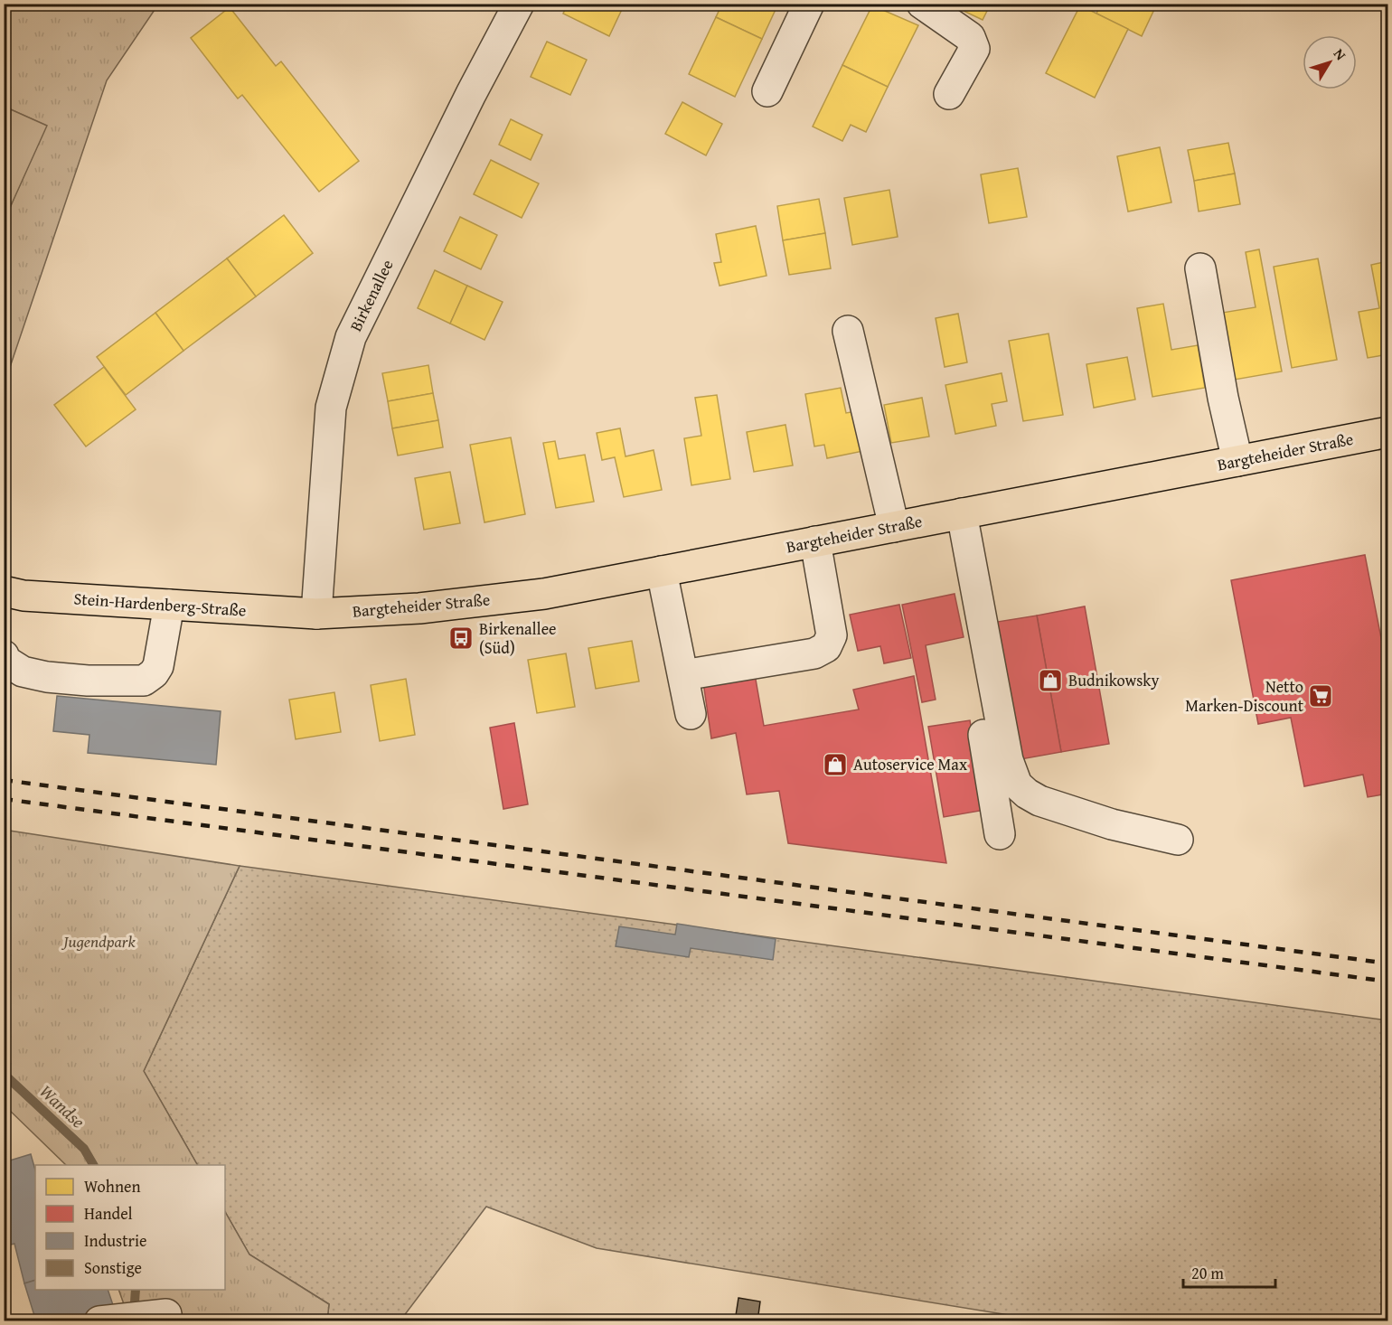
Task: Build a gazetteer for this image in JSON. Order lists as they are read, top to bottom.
{
  "streets": {
    "main road": ["Bargteheider Straße", "Stein-Hardenberg-Straße"],
    "street": ["Birkenallee"]
  },
  "crossings": [
    ["Birkenallee", "Bargteheider Straße"],
    ["Birkenallee", "Stein-Hardenberg-Straße"],
    ["Bargteheider Straße", "Stein-Hardenberg-Straße"]
  ],
  "water": ["Wandse"],
  "parks": ["Jugendpark"],
  "places": {
    "bus stop": ["Birkenallee (Süd)"],
    "shop": ["Budnikowsky", "Autoservice Max"],
    "supermarket": ["Netto Marken-Discount"]
  },
  "legend": [
    "Wohnen",
    "Handel",
    "Industrie",
    "Sonstige"
  ],
  "scale_bar": "20 m",
  "north": "top right"
}
